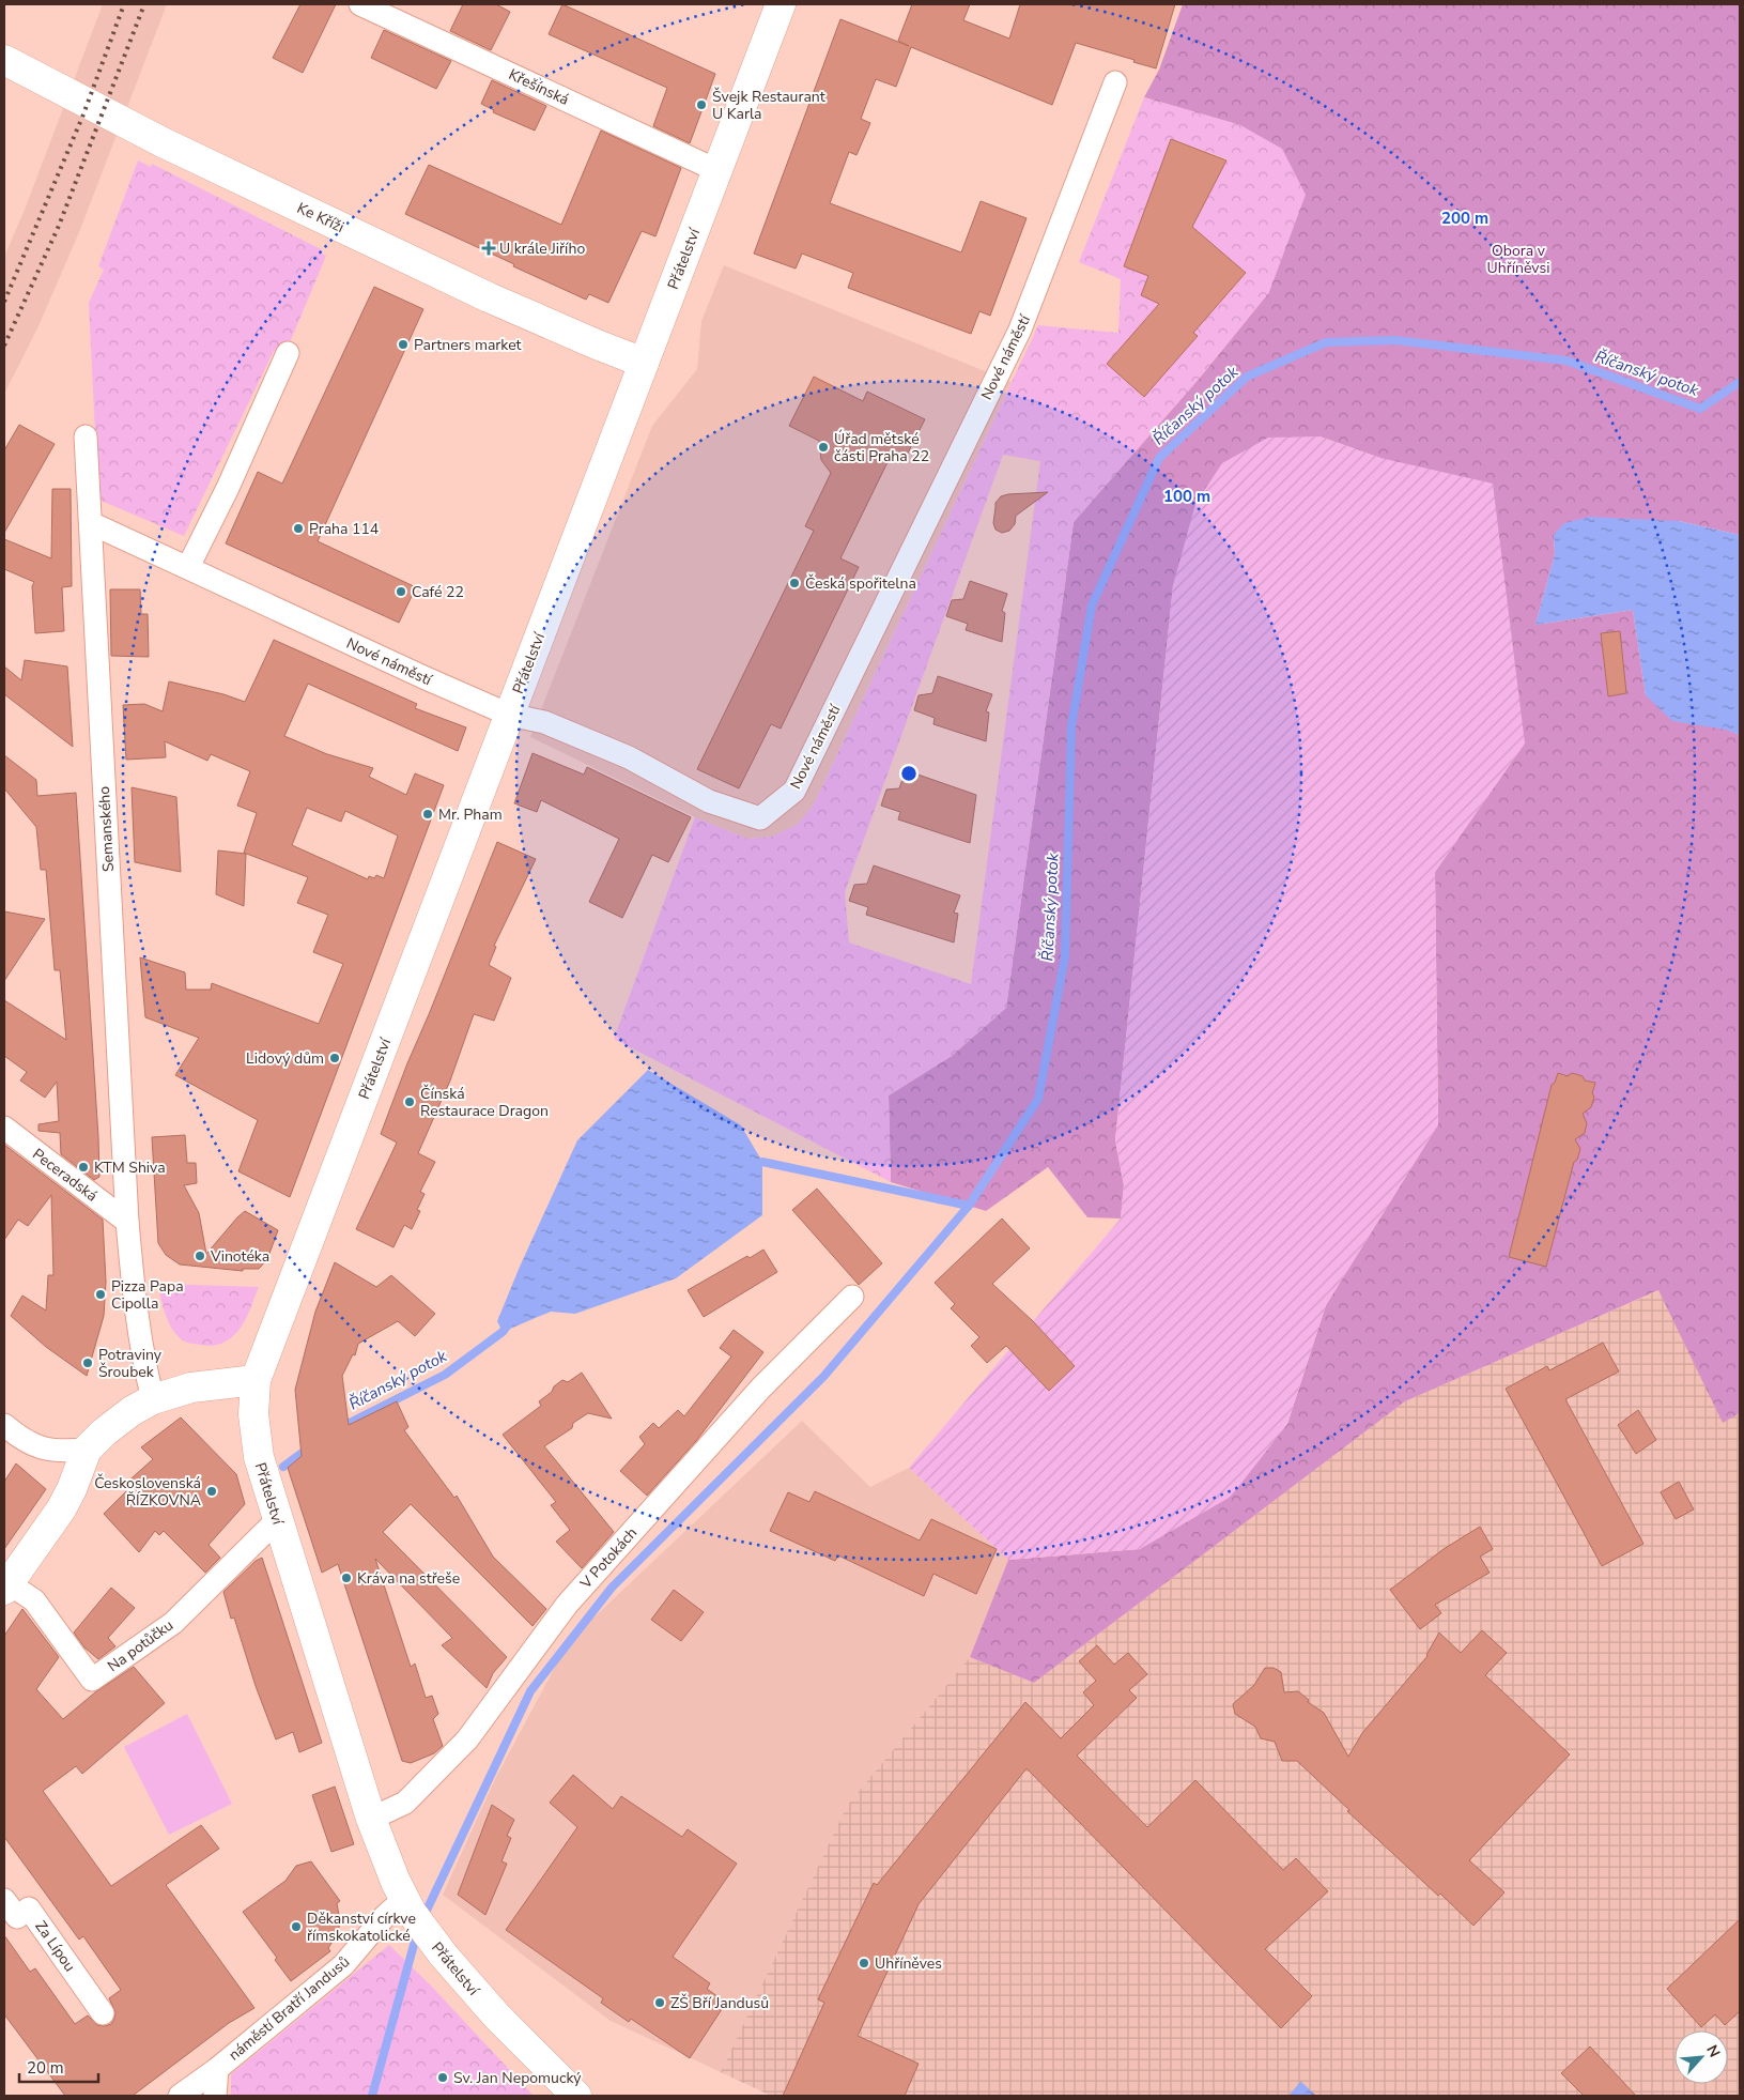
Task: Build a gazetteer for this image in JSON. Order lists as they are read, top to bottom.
{
  "streets": {
    "main road": ["Ke Kříži", "Přátelství"],
    "street": [
      "Křešínská",
      "Nové náměstí",
      "Semanského",
      "Peceradská",
      "V Potokách",
      "Na potůčku",
      "Za Lípou",
      "náměstí Bratří Jandusů"
    ]
  },
  "crossings": [
    ["Křešínská", "Přátelství"],
    ["Ke Kříži", "Přátelství"],
    ["Přátelství", "Nové náměstí"],
    ["Přátelství", "V Potokách"],
    ["Přátelství", "Na potůčku"],
    ["Přátelství", "náměstí Bratří Jandusů"],
    ["Nové náměstí", "Semanského"],
    ["Semanského", "Peceradská"]
  ],
  "water": ["Říčanský potok"],
  "parks": ["Obora v Uhříněvsi"],
  "places": {
    "other": [
      "Švejk Restaurant U Karla",
      "Partners market",
      "Úřad mětské části Praha 22",
      "Praha 114",
      "Česká spořitelna",
      "Café 22",
      "Mr. Pham",
      "Lidový dům",
      "Čínská Restaurace Dragon",
      "KTM Shiva",
      "Vinotéka",
      "Pizza Papa Cipolla",
      "Potraviny Šroubek",
      "Československá ŘÍZKOVNA",
      "Kráva na střeše",
      "Děkanství církve římskokatolické",
      "Uhříněves",
      "ZŠ Bří Jandusů",
      "Sv. Jan Nepomucký"
    ],
    "health": ["U krále Jiřího"]
  },
  "scale_bar": "20 m",
  "north": "top right",
  "rings": ["200 m", "100 m"]
}
